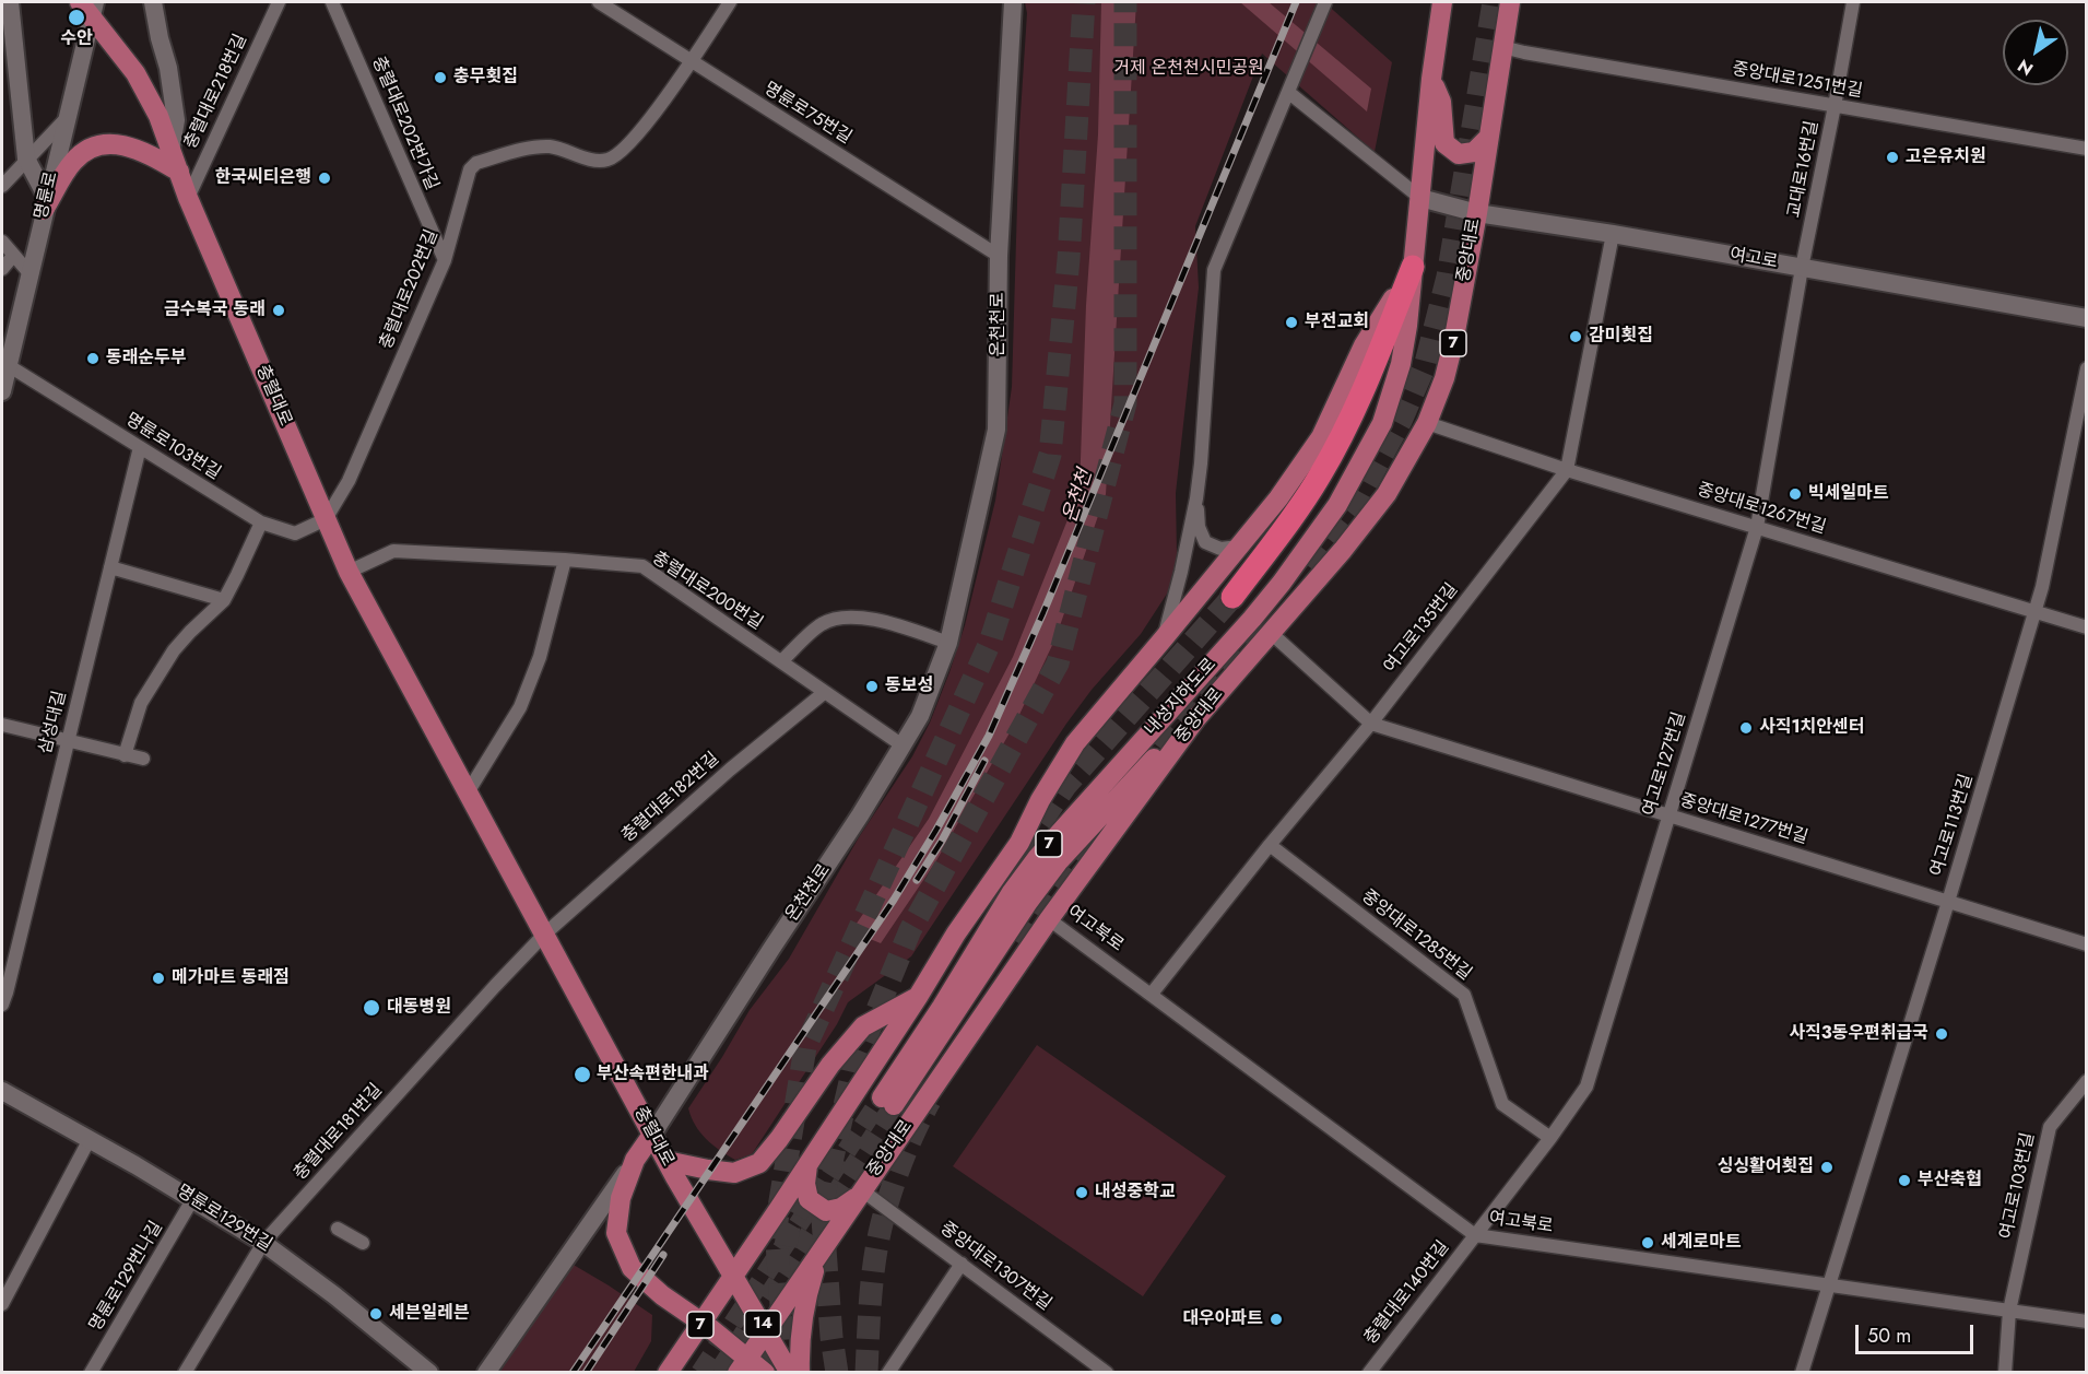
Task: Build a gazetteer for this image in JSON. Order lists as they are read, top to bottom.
{
  "streets": {
    "main road": [
      "중앙대로",
      "7",
      "충렬대로",
      "내성지하도로",
      "14"
    ],
    "street": [
      "중앙대로1251번길",
      "충렬대로218번길",
      "명륜로75번길",
      "충렬대로202번가길",
      "교대로16번길",
      "명륜로",
      "여고로",
      "충렬대로202번길",
      "온천천로",
      "명륜로103번길",
      "중앙대로1267번길",
      "충렬대로200번길",
      "여고로135번길",
      "삼성대길",
      "여고로127번길",
      "충렬대로182번길",
      "중앙대로1277번길",
      "여고로113번길",
      "여고북로",
      "중앙대로1285번길",
      "충렬대로181번길",
      "여고로103번길",
      "명륜로129번길",
      "중앙대로1307번길",
      "명륜로129번나길",
      "충렬대로140번길"
    ]
  },
  "crossings": [
    ["중앙대로1251번길", "교대로16번길"],
    ["중앙대로1251번길", "중앙대로"],
    ["충렬대로218번길", "충렬대로"],
    ["명륜로75번길", "충렬대로202번길"],
    ["명륜로75번길", "온천천로"],
    ["충렬대로202번가길", "충렬대로202번길"],
    ["교대로16번길", "여고로"],
    ["교대로16번길", "여고로127번길"],
    ["명륜로", "충렬대로"],
    ["명륜로", "명륜로103번길"],
    ["중앙대로", "여고로"],
    ["중앙대로", "충렬대로"],
    ["중앙대로", "중앙대로1267번길"],
    ["중앙대로", "내성지하도로"],
    ["중앙대로", "중앙대로1277번길"],
    ["중앙대로", "여고북로"],
    ["중앙대로", "중앙대로1307번길"],
    ["여고로", "7"],
    ["여고로", "여고로135번길"],
    ["여고로", "여고로127번길"],
    ["충렬대로202번길", "충렬대로"],
    ["충렬대로202번길", "명륜로103번길"],
    ["온천천로", "충렬대로"],
    ["온천천로", "충렬대로200번길"],
    ["7", "충렬대로"],
    ["7", "내성지하도로"],
    ["충렬대로", "명륜로103번길"],
    ["충렬대로", "충렬대로200번길"],
    ["충렬대로", "충렬대로182번길"],
    ["충렬대로", "충렬대로181번길"],
    ["명륜로103번길", "삼성대길"],
    ["중앙대로1267번길", "여고로135번길"],
    ["중앙대로1267번길", "여고로127번길"],
    ["중앙대로1267번길", "여고로113번길"],
    ["충렬대로200번길", "충렬대로182번길"],
    ["여고로135번길", "중앙대로1277번길"],
    ["여고로135번길", "여고북로"],
    ["여고로135번길", "중앙대로1285번길"],
    ["여고로127번길", "중앙대로1277번길"],
    ["여고로127번길", "여고북로"],
    ["여고로127번길", "중앙대로1285번길"],
    ["여고로127번길", "충렬대로140번길"],
    ["충렬대로182번길", "충렬대로181번길"],
    ["중앙대로1277번길", "여고로113번길"],
    ["여고로113번길", "여고북로"],
    ["여고북로", "여고로103번길"],
    ["여고북로", "충렬대로140번길"],
    ["충렬대로181번길", "명륜로129번길"],
    ["명륜로129번길", "명륜로129번나길"]
  ],
  "water": ["온천천"],
  "parks": ["거제 온천천시민공원"],
  "places": [
    "수안",
    "충무횟집",
    "고은유치원",
    "한국씨티은행",
    "금수복국 동래",
    "부전교회",
    "감미횟집",
    "동래순두부",
    "빅세일마트",
    "동보성",
    "사직1치안센터",
    "메가마트 동래점",
    "대동병원",
    "사직3동우편취급국",
    "부산속편한내과",
    "싱싱활어횟집",
    "부산축협",
    "내성중학교",
    "세계로마트",
    "세븐일레븐",
    "대우아파트"
  ],
  "scale_bar": "50 m",
  "north": "bottom left"
}
